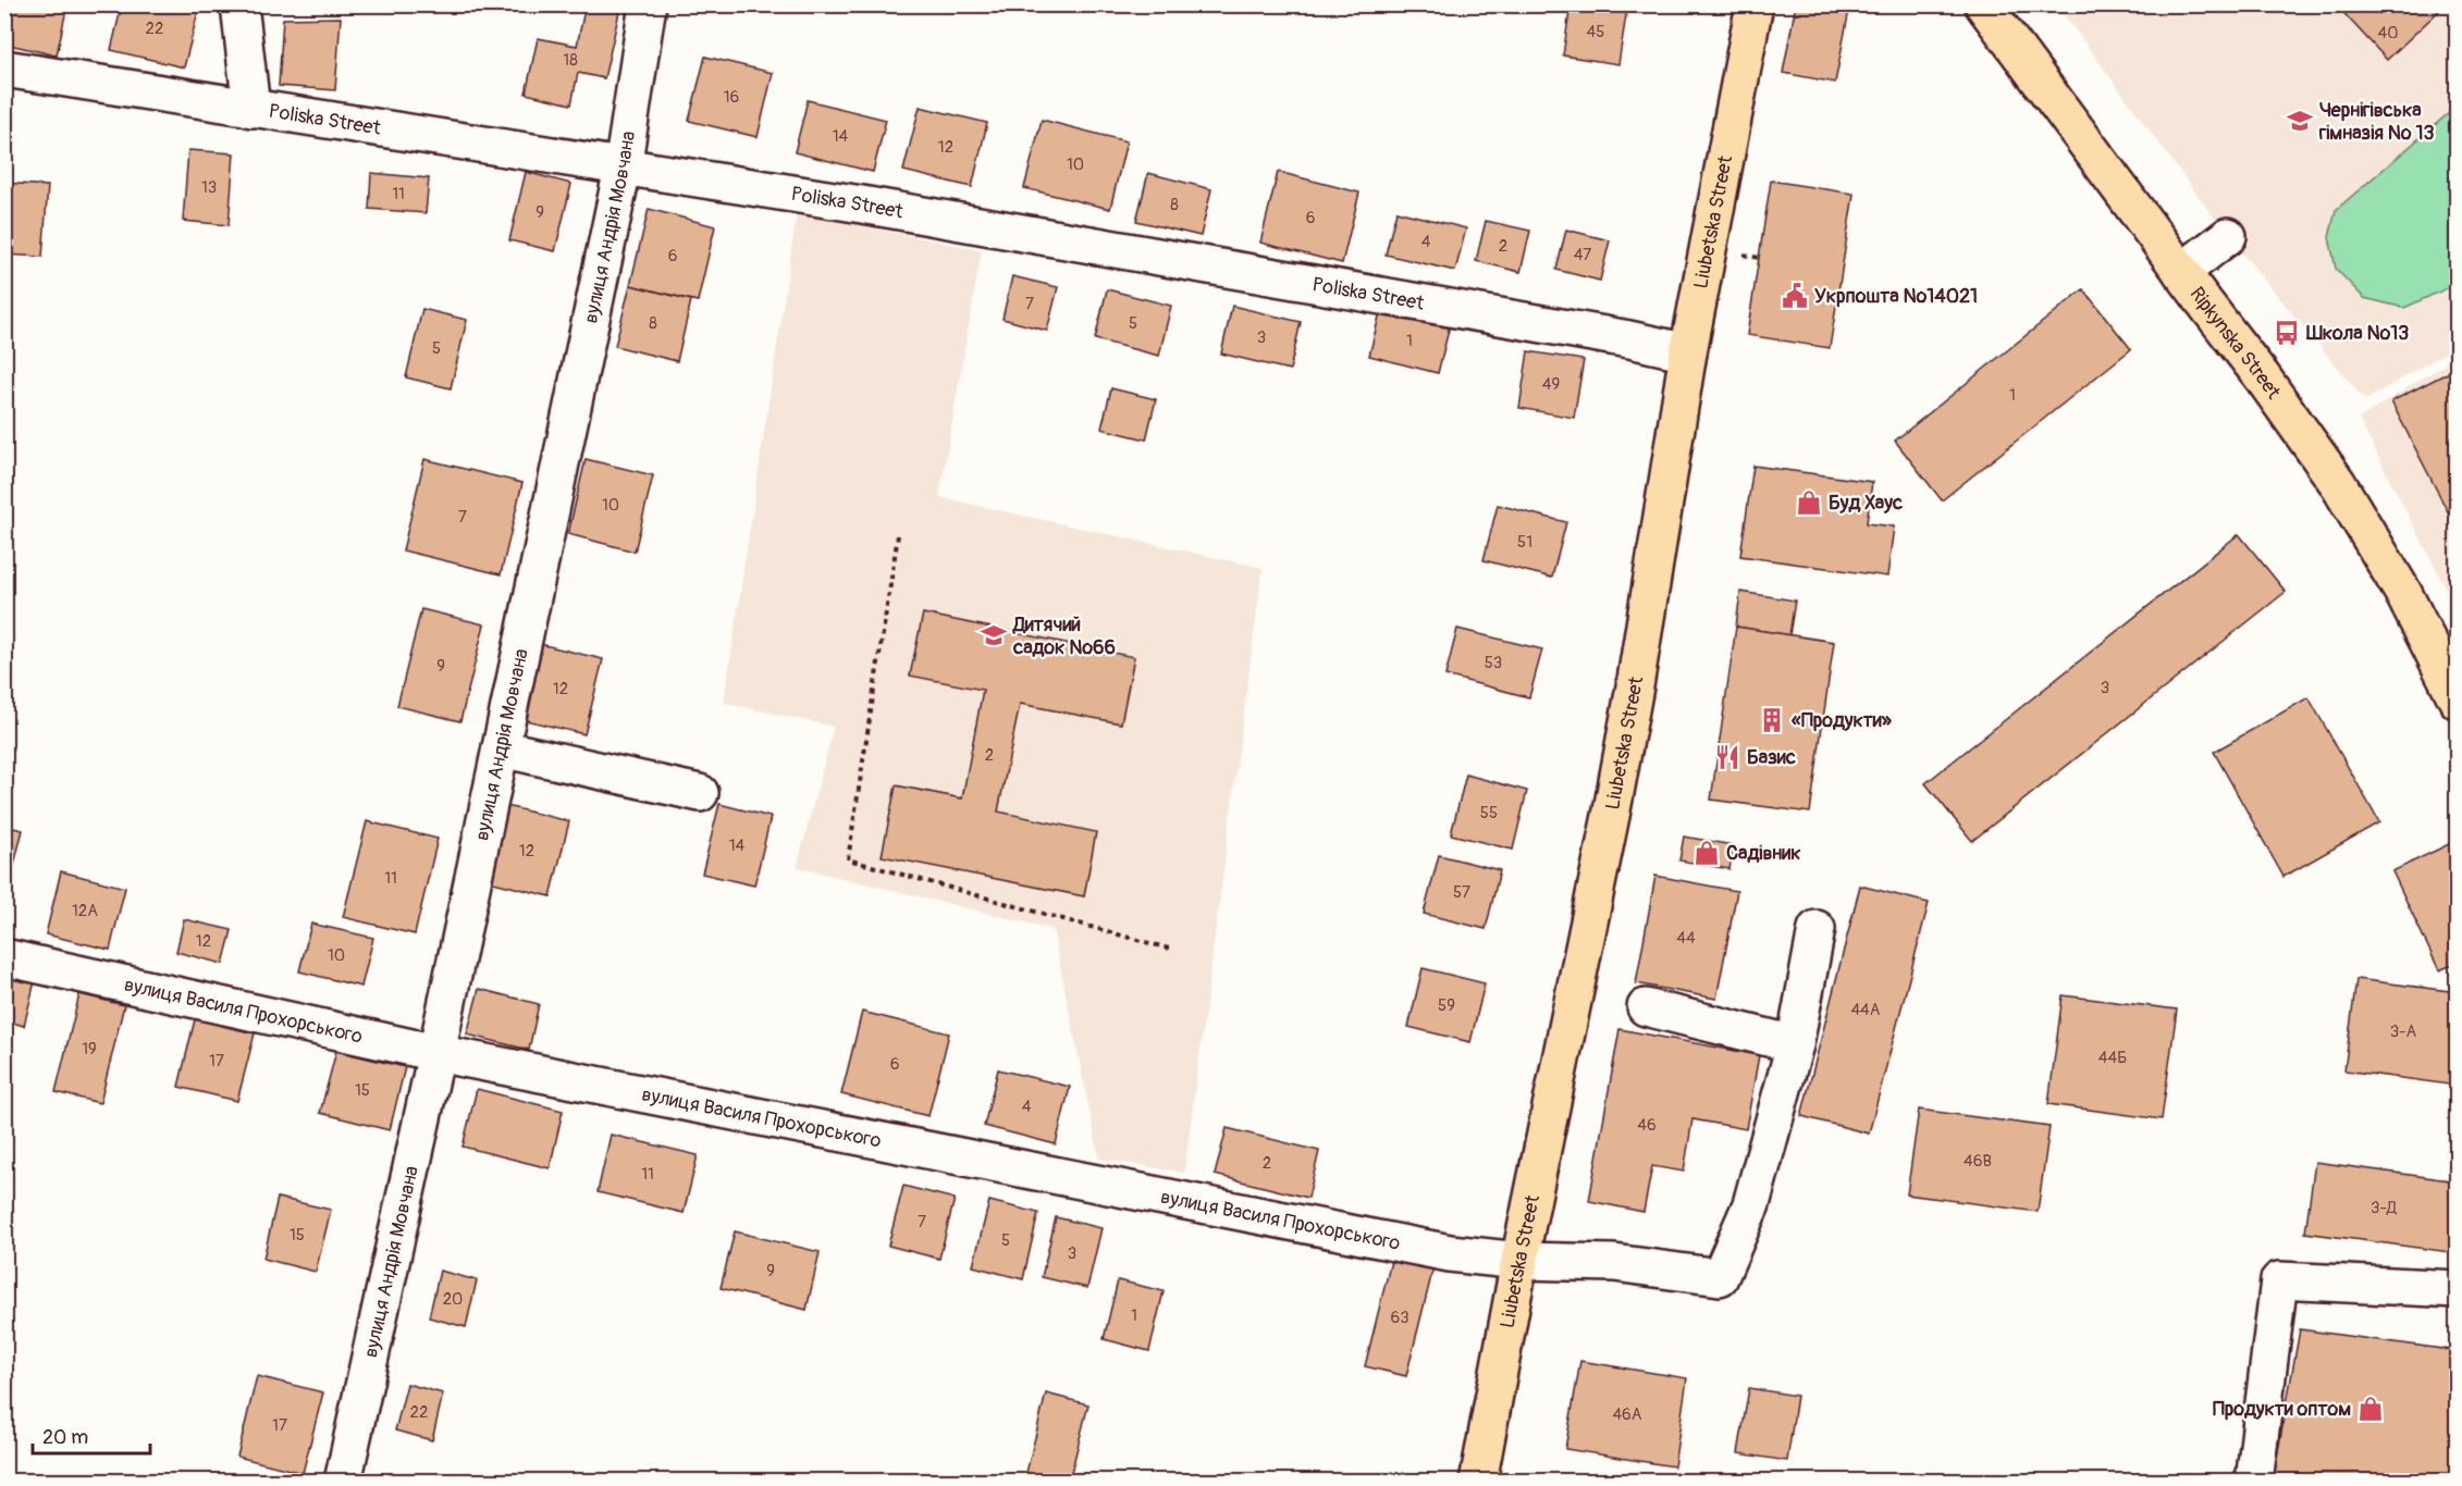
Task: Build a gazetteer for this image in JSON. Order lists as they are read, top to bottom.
{
  "streets": {
    "main road": ["Liubetska Street", "Ripkynska Street"],
    "street": ["Poliska Street", "вулиця Андрія Мовчана", "вулиця Василя Прохорського"]
  },
  "crossings": [
    ["Poliska Street", "Liubetska Street"],
    ["Poliska Street", "вулиця Андрія Мовчана"],
    ["Liubetska Street", "вулиця Василя Прохорського"],
    ["вулиця Андрія Мовчана", "вулиця Василя Прохорського"]
  ],
  "places": {
    "school or university": ["Чернігівська гімназія № 13", "Дитячий садок №66"],
    "public building": ["Укрпошта №14021"],
    "bus stop": ["Школа №13"],
    "shop": ["Буд Хаус", "Садівник", "Продукти оптом"],
    "building": ["«Продукти»"],
    "restaurant": ["Базис"]
  },
  "house_numbers": [
    "22",
    "45",
    "40",
    "18",
    "16",
    "14",
    "12",
    "10",
    "13",
    "11",
    "8",
    "9",
    "6",
    "4",
    "2",
    "47",
    "6",
    "7",
    "8",
    "5",
    "3",
    "1",
    "5",
    "49",
    "1",
    "10",
    "7",
    "51",
    "53",
    "9",
    "3",
    "12",
    "2",
    "55",
    "14",
    "12",
    "11",
    "57",
    "12А",
    "44",
    "12",
    "10",
    "59",
    "44А",
    "3-А",
    "19",
    "44Б",
    "17",
    "6",
    "15",
    "4",
    "46",
    "46В",
    "2",
    "11",
    "3-Д",
    "7",
    "15",
    "5",
    "3",
    "9",
    "20",
    "1",
    "63",
    "22",
    "46А",
    "17"
  ],
  "scale_bar": "20 m"
}
